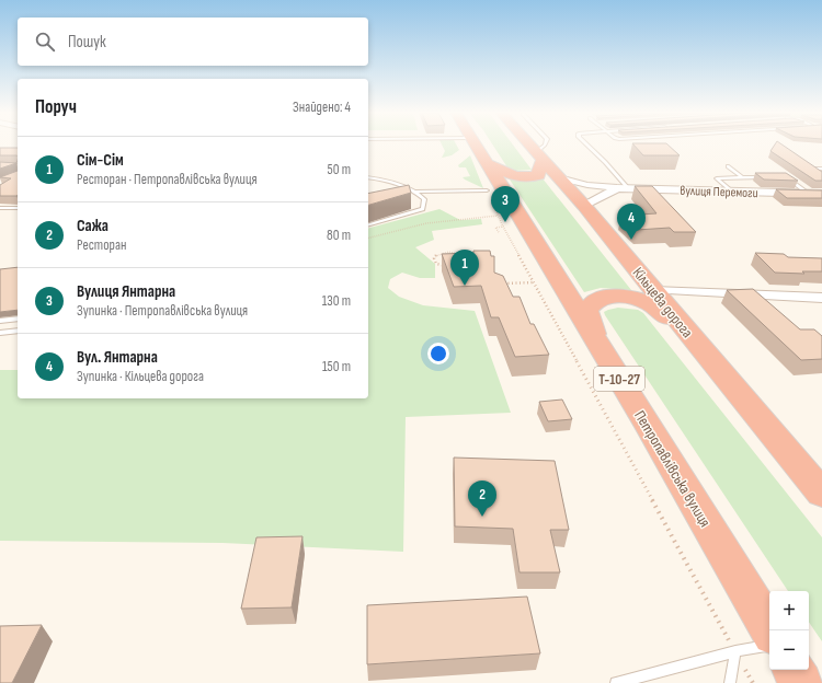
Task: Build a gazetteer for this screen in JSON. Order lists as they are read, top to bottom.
{
  "streets": {
    "highway": ["Кільцева дорога", "Т-10-27", "Петропавлівська вулиця"],
    "street": ["вулиця Перемоги"]
  },
  "crossings": [
    ["вулиця Перемоги", "Кільцева дорога"]
  ],
  "page": {
    "search": "Пошук",
    "heading": ["Поруч", "Знайдено: 4"],
    "list": [
      {
        "mark": "1",
        "name": "Сім-Сім",
        "note": "Ресторан · Петропавлівська вулиця",
        "value": "50 m"
      },
      {
        "mark": "2",
        "name": "Сажа",
        "note": "Ресторан",
        "value": "80 m"
      },
      {
        "mark": "3",
        "name": "Вулиця Янтарна",
        "note": "Зупинка · Петропавлівська вулиця",
        "value": "130 m"
      },
      {
        "mark": "4",
        "name": "Вул. Янтарна",
        "note": "Зупинка · Кільцева дорога",
        "value": "150 m"
      }
    ],
    "pins": [
      "3",
      "4",
      "1",
      "2"
    ],
    "map_buttons": ["+", "−"]
  }
}
